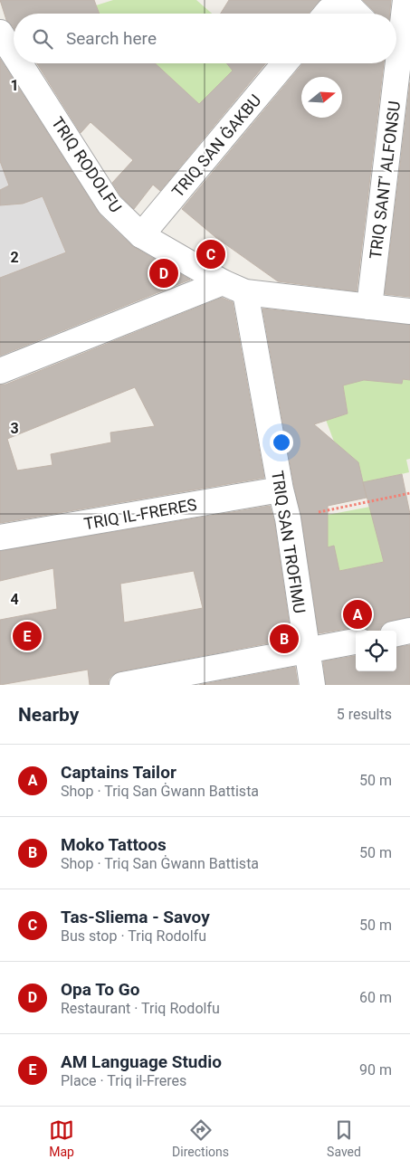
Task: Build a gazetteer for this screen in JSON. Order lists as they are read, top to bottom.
{
  "streets": {
    "street": [
      "TRIQ SAN ĠAKBU",
      "TRIQ RODOLFU",
      "TRIQ SANT' ALFONSU",
      "TRIQ IL-FRERES",
      "TRIQ SAN TROFIMU"
    ]
  },
  "crossings": [
    ["TRIQ SAN ĠAKBU", "TRIQ RODOLFU"],
    ["TRIQ RODOLFU", "TRIQ SANT' ALFONSU"],
    ["TRIQ RODOLFU", "TRIQ SAN TROFIMU"],
    ["TRIQ IL-FRERES", "TRIQ SAN TROFIMU"]
  ],
  "north": "right",
  "page": {
    "search": "Search here",
    "pins": [
      "C",
      "D",
      "A",
      "E",
      "B"
    ],
    "heading": ["Nearby", "5 results"],
    "list": [
      {
        "mark": "A",
        "name": "Captains Tailor",
        "note": "Shop · Triq San Ġwann Battista",
        "value": "50 m"
      },
      {
        "mark": "B",
        "name": "Moko Tattoos",
        "note": "Shop · Triq San Ġwann Battista",
        "value": "50 m"
      },
      {
        "mark": "C",
        "name": "Tas-Sliema - Savoy",
        "note": "Bus stop · Triq Rodolfu",
        "value": "50 m"
      },
      {
        "mark": "D",
        "name": "Opa To Go",
        "note": "Restaurant · Triq Rodolfu",
        "value": "60 m"
      },
      {
        "mark": "E",
        "name": "AM Language Studio",
        "note": "Place · Triq il-Freres",
        "value": "90 m"
      }
    ],
    "nav": ["Map", "Directions", "Saved"]
  },
  "grid": {
    "rows": [
      "1",
      "2",
      "3",
      "4"
    ]
  }
}
